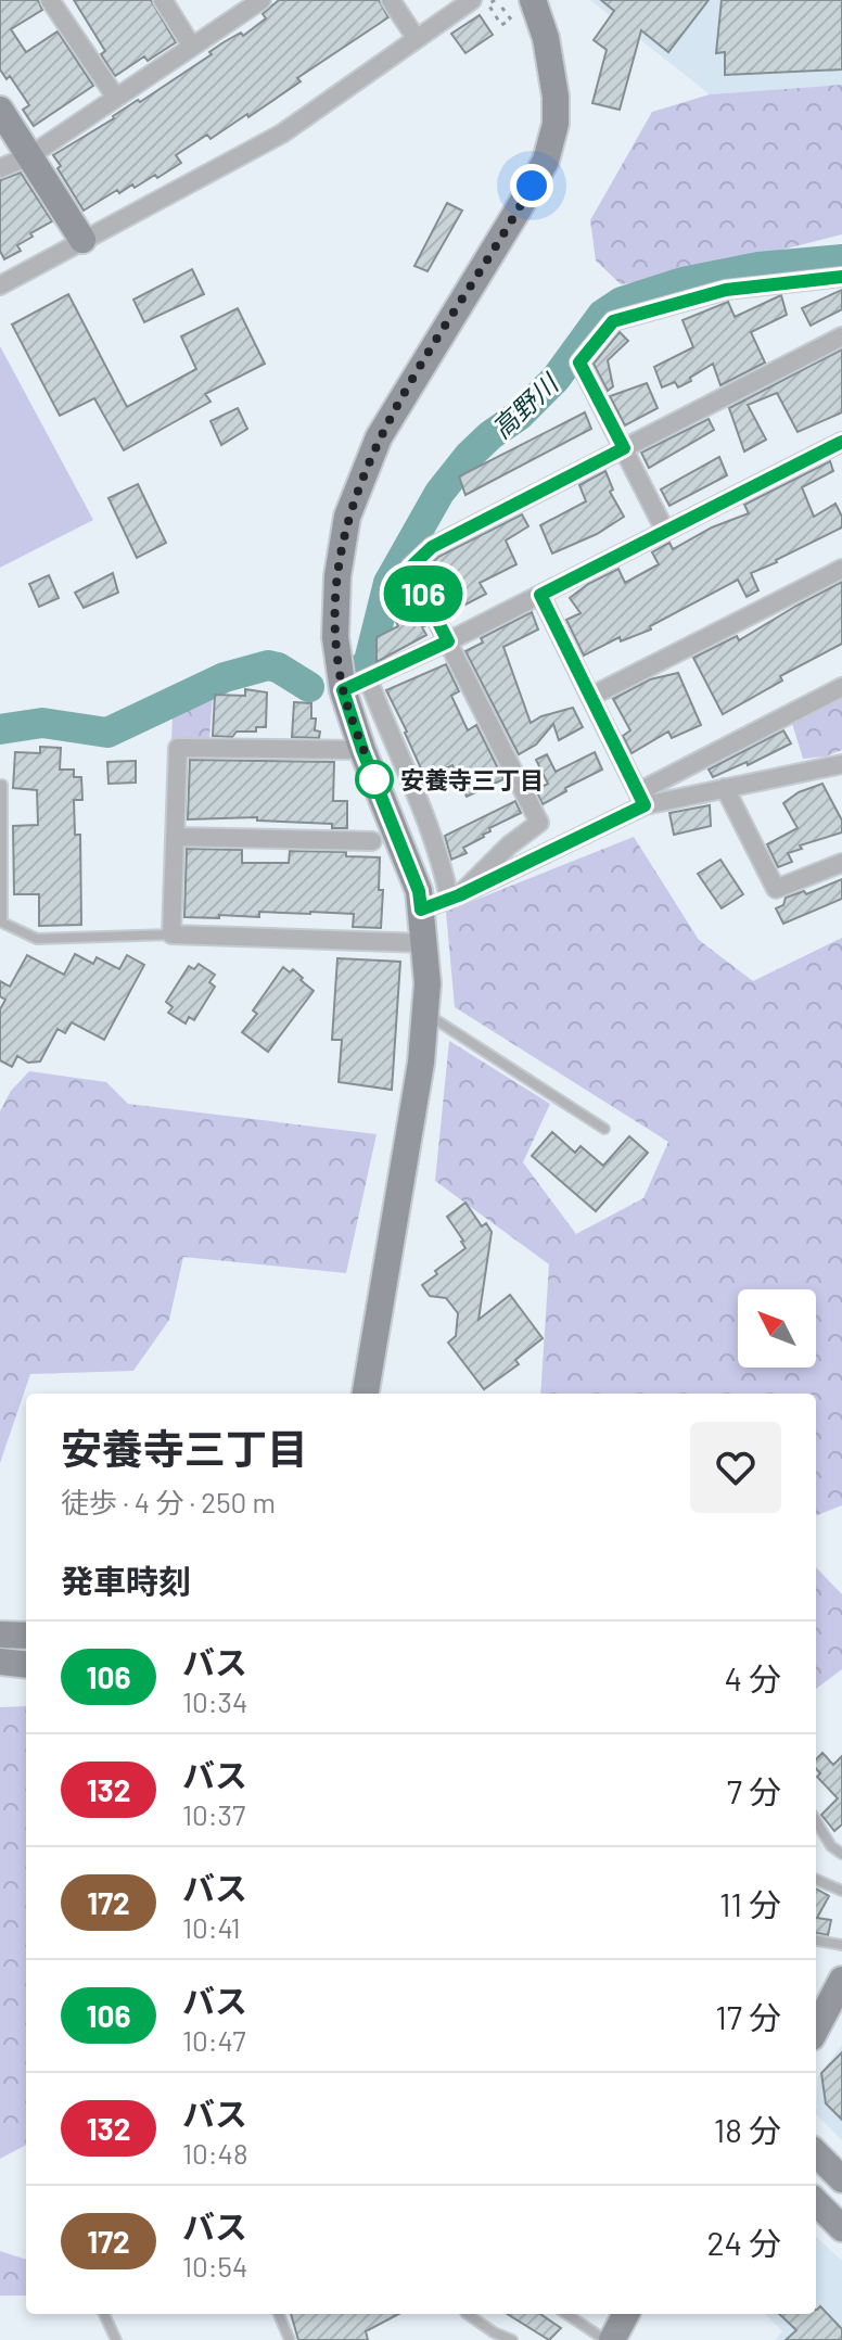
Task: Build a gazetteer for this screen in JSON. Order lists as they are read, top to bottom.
{
  "water": ["高野川"],
  "places": ["安養寺三丁目"],
  "lines": ["bus line 106"],
  "north": "top left",
  "page": {
    "on_map": "106",
    "heading": [
      ["安養寺三丁目", "徒歩 · 4 分 · 250 m"],
      "発車時刻"
    ],
    "list": [
      {
        "mark": "106",
        "name": "バス",
        "note": "10:34",
        "value": "4 分"
      },
      {
        "mark": "132",
        "name": "バス",
        "note": "10:37",
        "value": "7 分"
      },
      {
        "mark": "172",
        "name": "バス",
        "note": "10:41",
        "value": "11 分"
      },
      {
        "mark": "106",
        "name": "バス",
        "note": "10:47",
        "value": "17 分"
      },
      {
        "mark": "132",
        "name": "バス",
        "note": "10:48",
        "value": "18 分"
      },
      {
        "mark": "172",
        "name": "バス",
        "note": "10:54",
        "value": "24 分"
      }
    ]
  }
}
